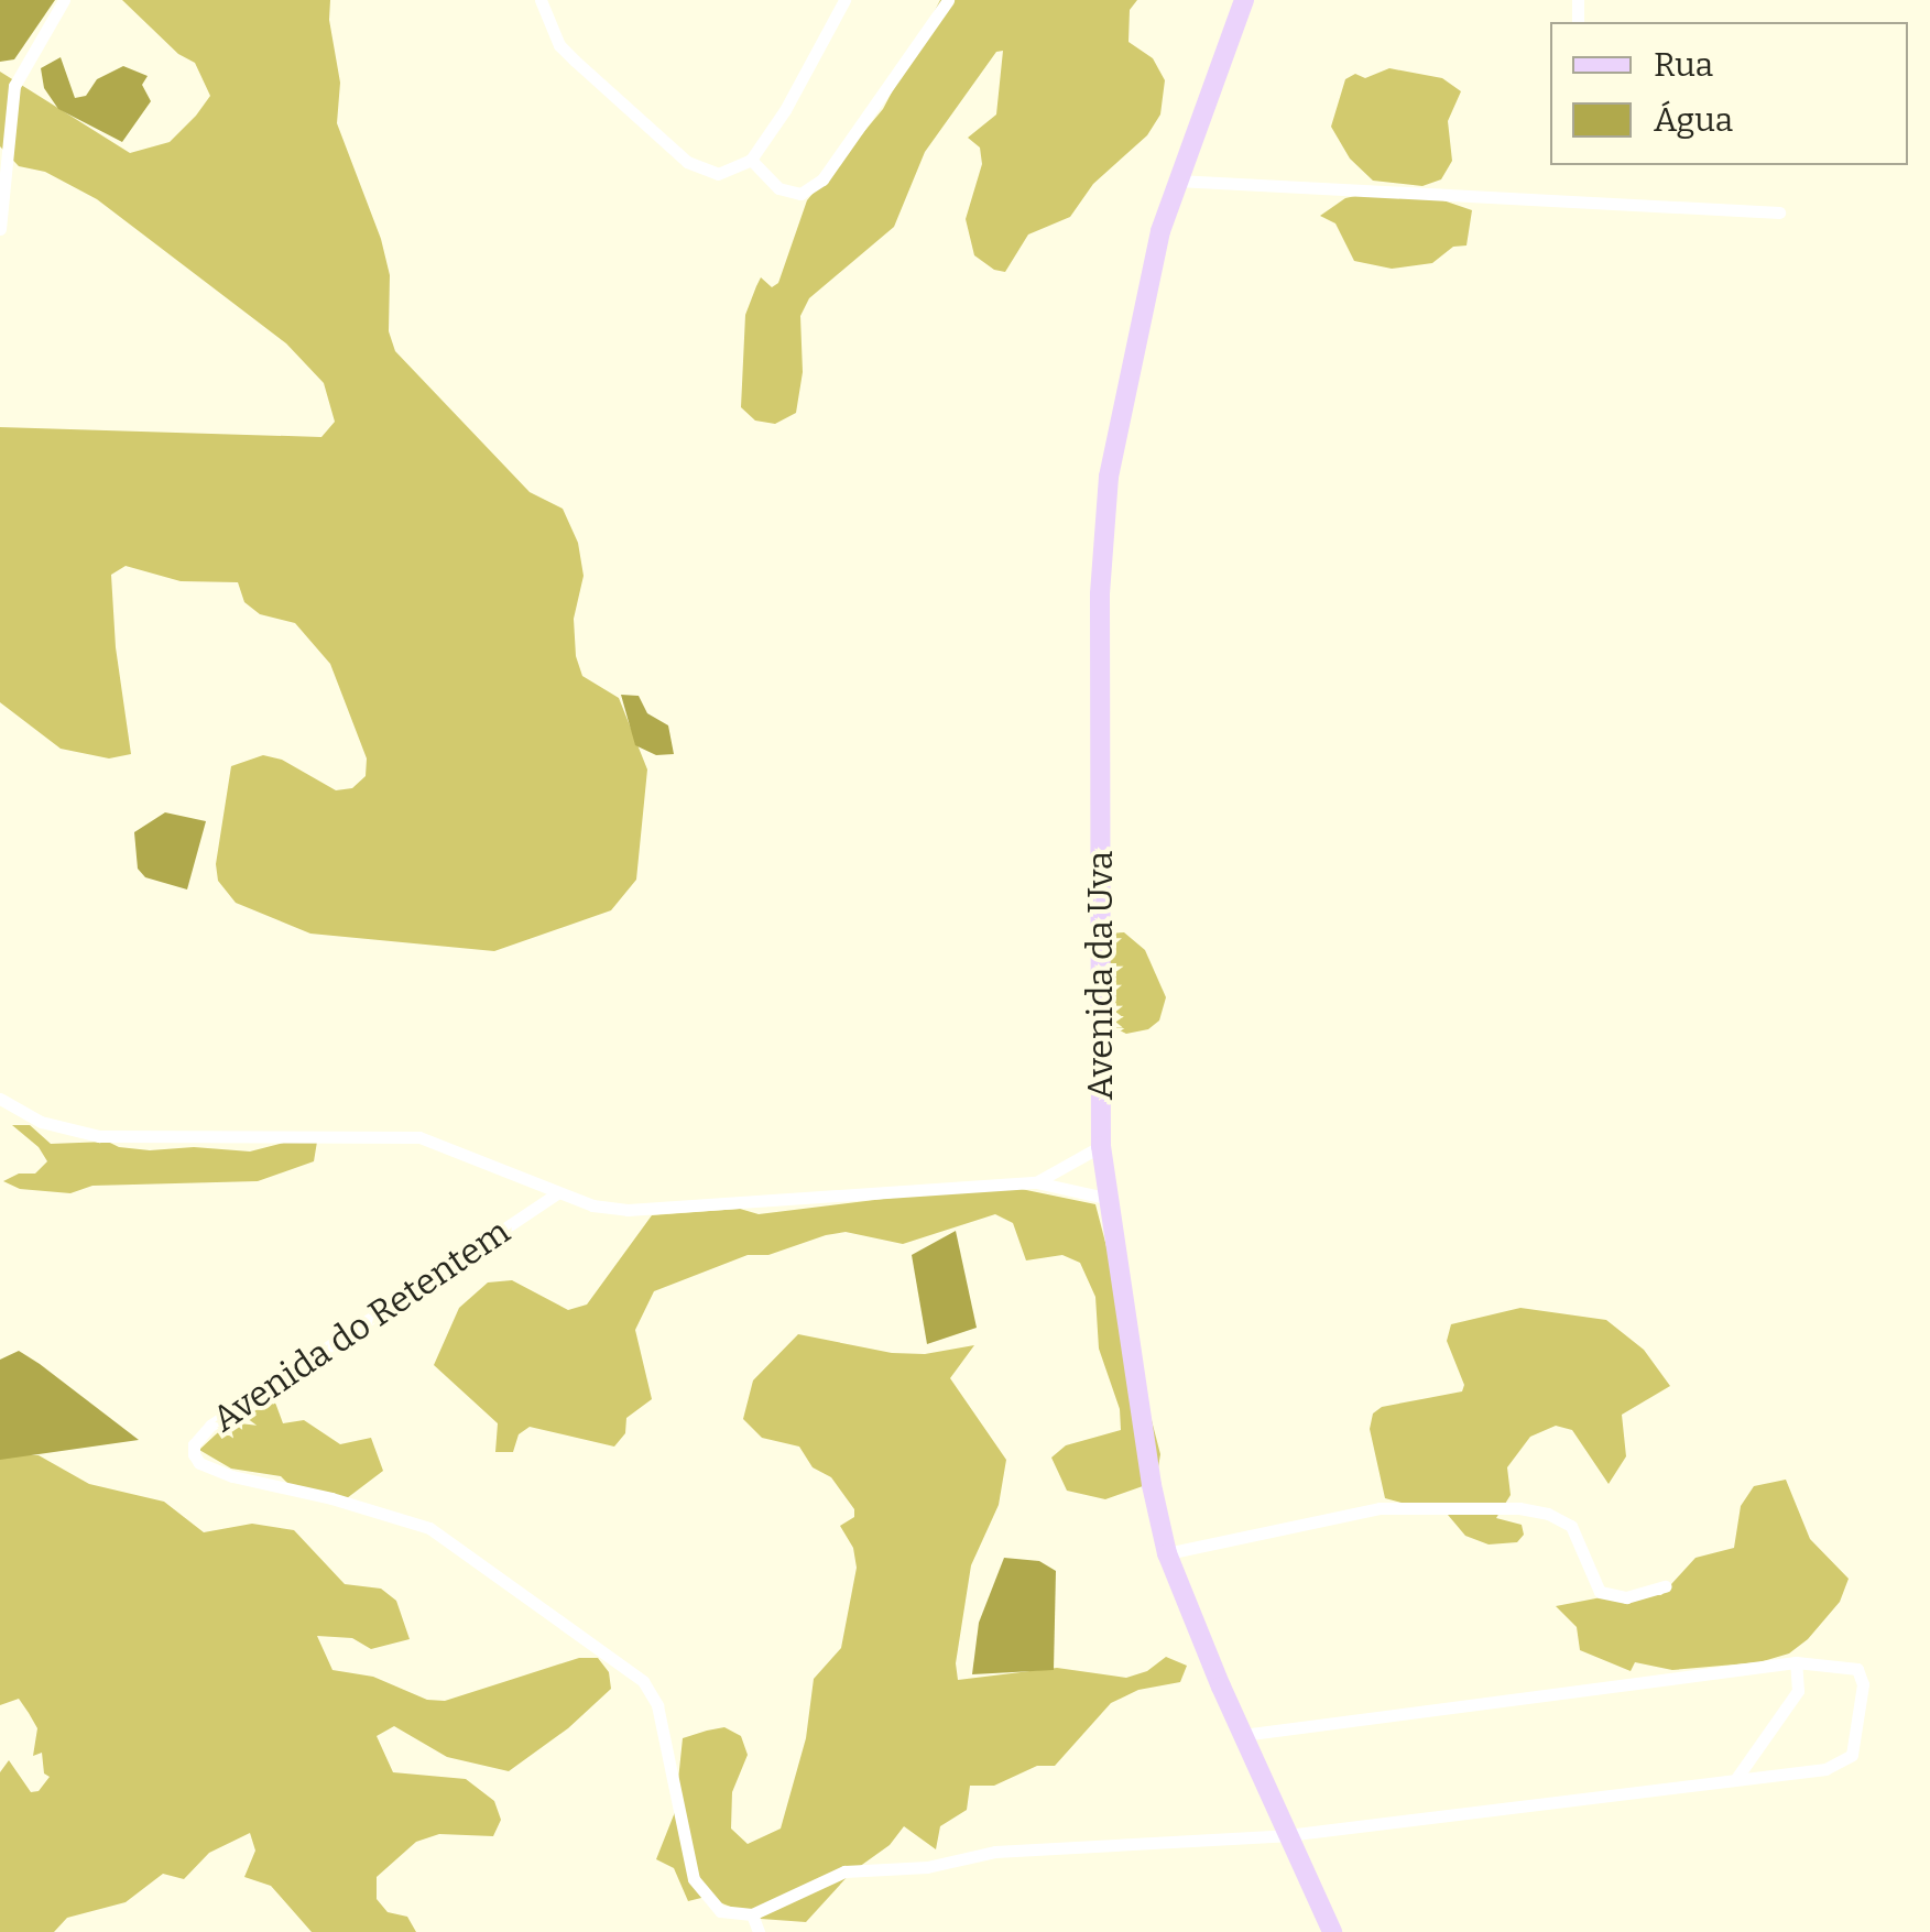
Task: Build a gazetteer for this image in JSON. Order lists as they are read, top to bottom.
{
  "streets": {
    "main road": ["Avenida da Uva"],
    "street": ["Avenida do Retentem"]
  },
  "legend": ["Rua", "Água"]
}
